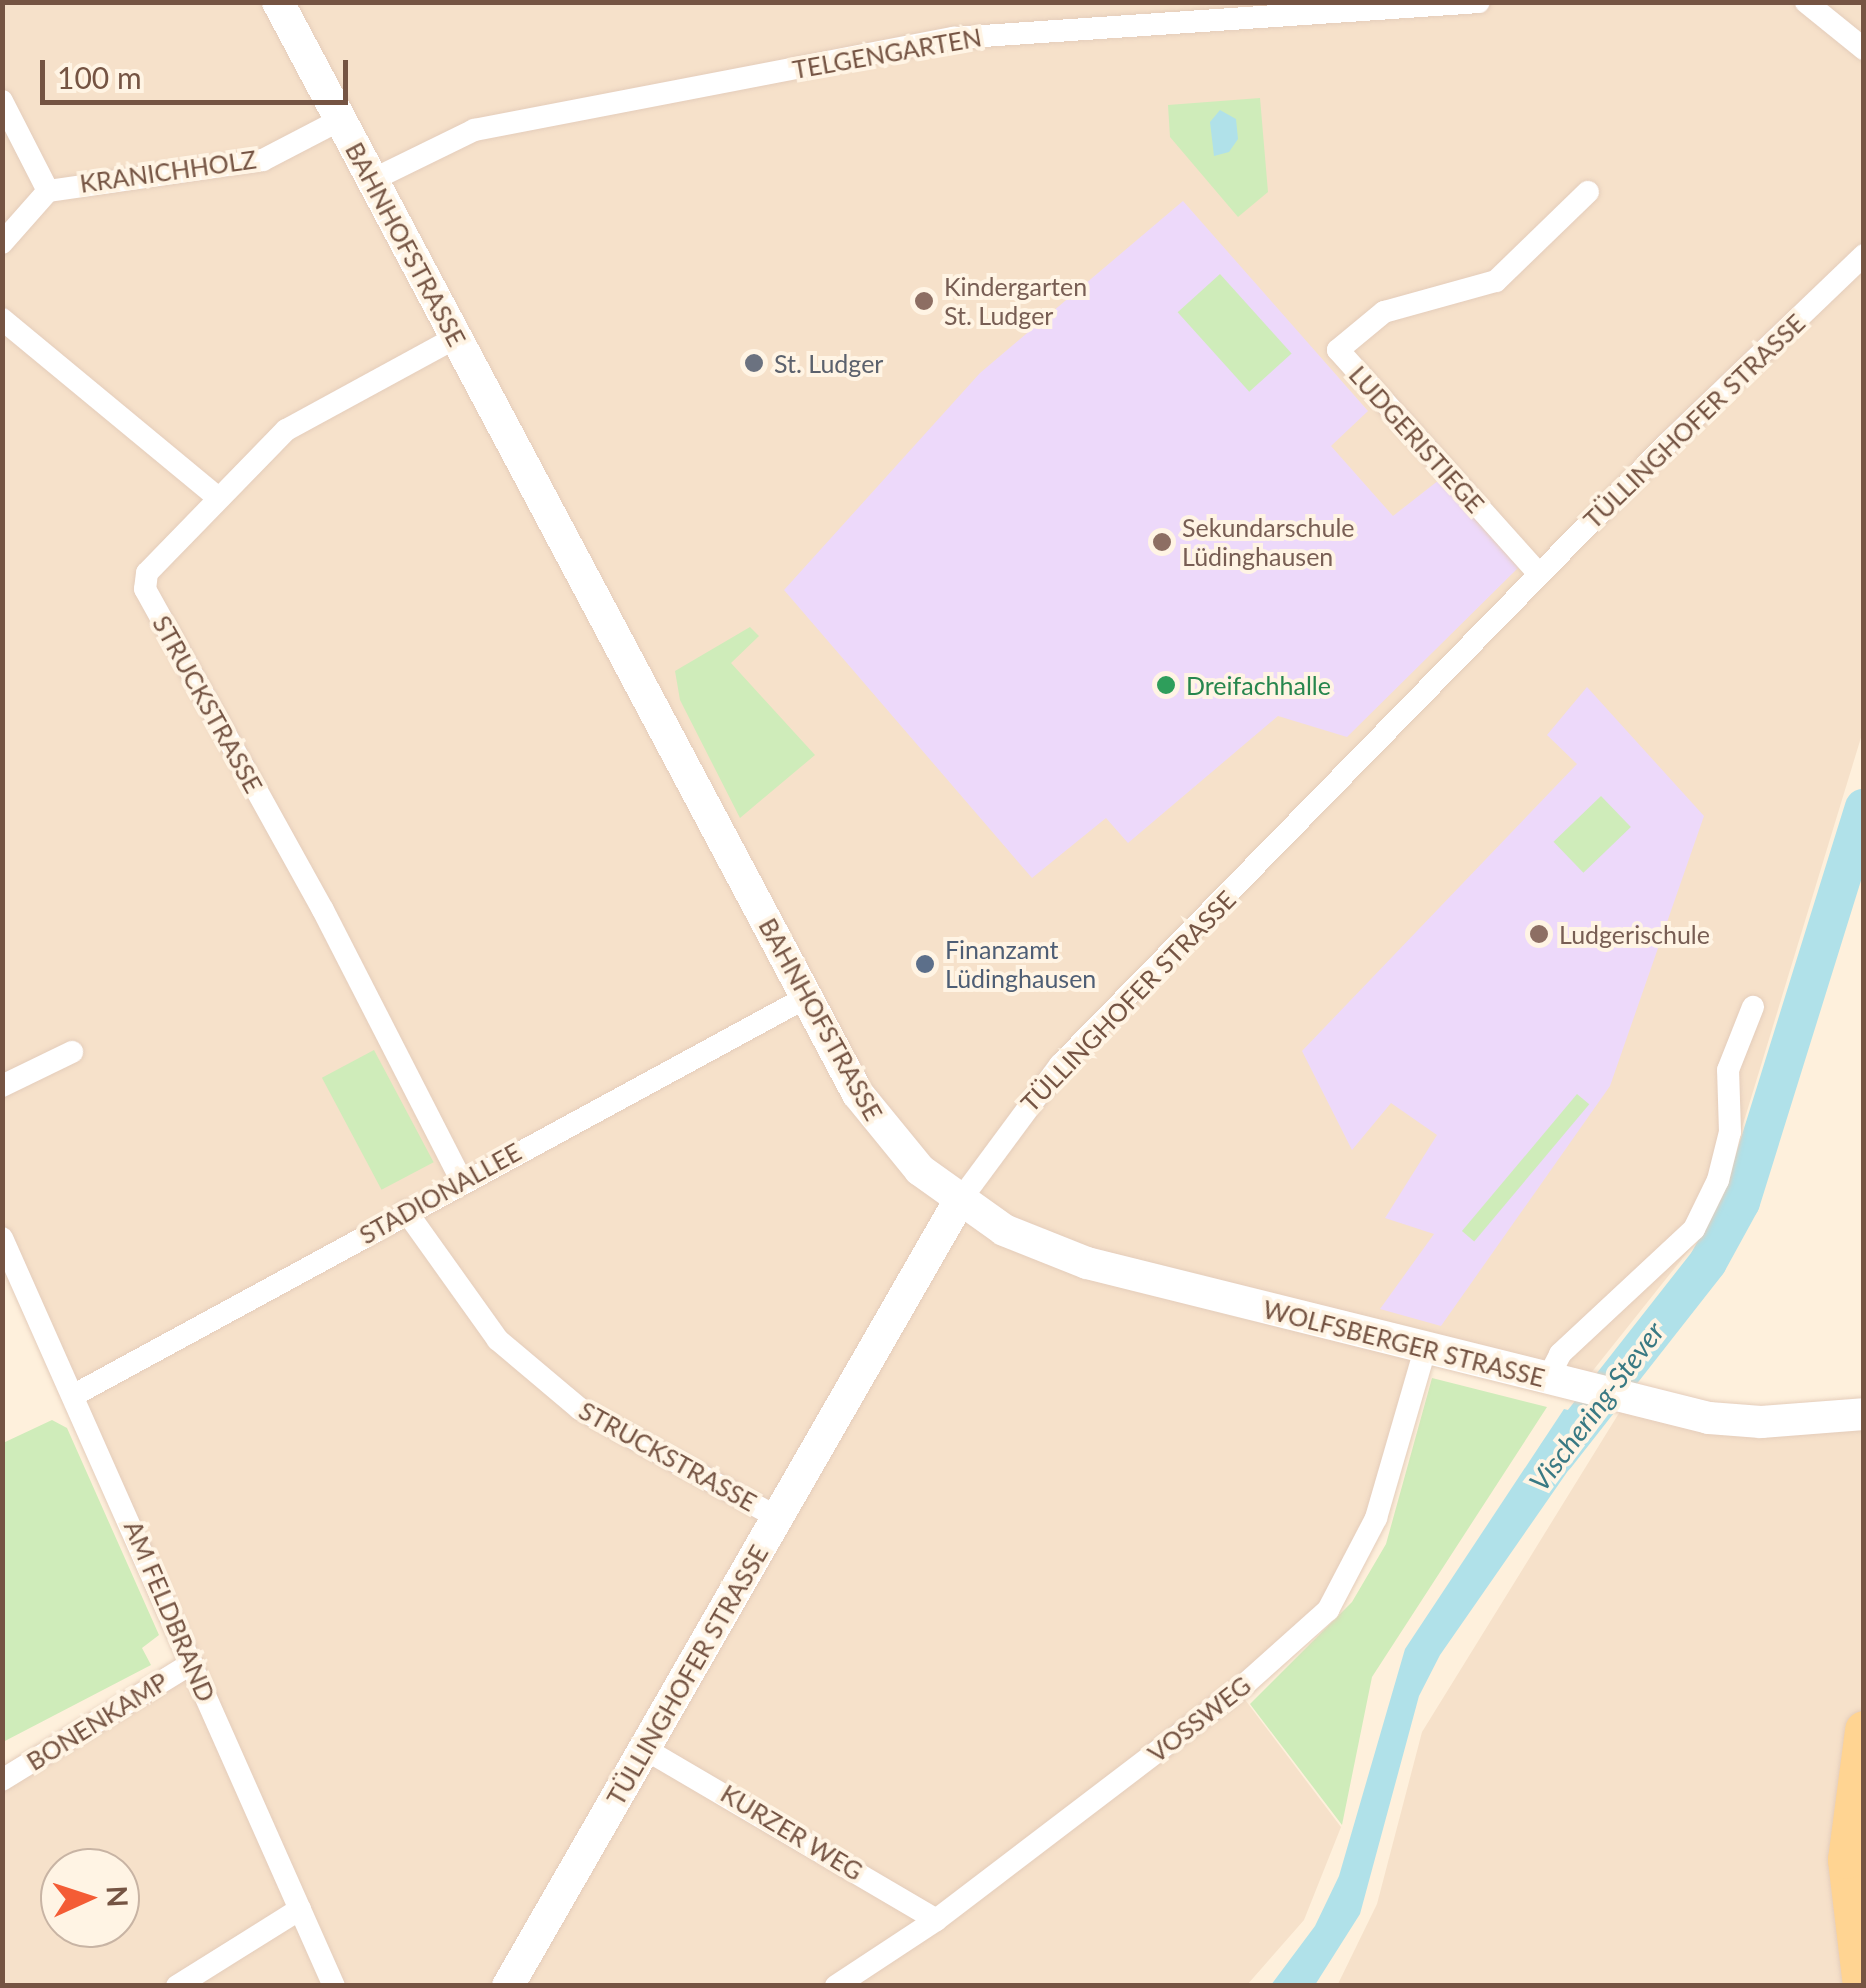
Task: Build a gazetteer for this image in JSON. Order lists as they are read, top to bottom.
{
  "streets": {
    "main road": ["BAHNHOFSTRASSE", "TÜLLINGHOFER STRASSE", "WOLFSBERGER STRASSE"],
    "street": [
      "TELGENGARTEN",
      "KRANICHHOLZ",
      "LUDGERISTIEGE",
      "STRUCKSTRASSE",
      "STADIONALLEE",
      "AM FELDBRAND",
      "VOSSWEG",
      "BONENKAMP",
      "KURZER WEG"
    ]
  },
  "crossings": [
    ["TELGENGARTEN", "BAHNHOFSTRASSE"],
    ["KRANICHHOLZ", "BAHNHOFSTRASSE"],
    ["BAHNHOFSTRASSE", "TÜLLINGHOFER STRASSE"],
    ["BAHNHOFSTRASSE", "STRUCKSTRASSE"],
    ["BAHNHOFSTRASSE", "STADIONALLEE"],
    ["BAHNHOFSTRASSE", "WOLFSBERGER STRASSE"],
    ["TÜLLINGHOFER STRASSE", "LUDGERISTIEGE"],
    ["TÜLLINGHOFER STRASSE", "STRUCKSTRASSE"],
    ["TÜLLINGHOFER STRASSE", "WOLFSBERGER STRASSE"],
    ["TÜLLINGHOFER STRASSE", "KURZER WEG"],
    ["STRUCKSTRASSE", "STADIONALLEE"],
    ["STADIONALLEE", "AM FELDBRAND"],
    ["WOLFSBERGER STRASSE", "VOSSWEG"],
    ["AM FELDBRAND", "BONENKAMP"],
    ["VOSSWEG", "KURZER WEG"]
  ],
  "water": ["Vischering-Stever"],
  "places": [
    "Kindergarten St. Ludger",
    "St. Ludger",
    "Sekundarschule Lüdinghausen",
    "Dreifachhalle",
    "Ludgerischule",
    "Finanzamt Lüdinghausen"
  ],
  "scale_bar": "100 m",
  "north": "right"
}
